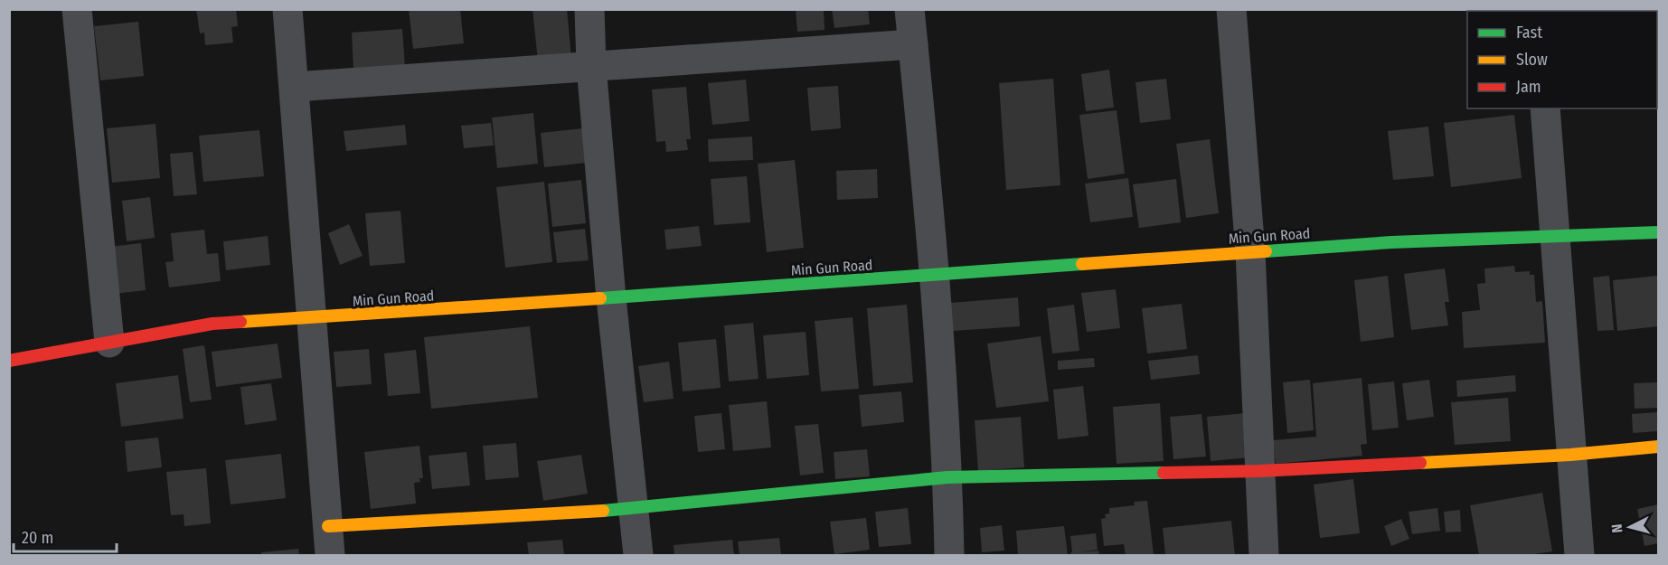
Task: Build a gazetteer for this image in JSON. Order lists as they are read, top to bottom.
{
  "streets": {
    "street": ["Min Gun Road"]
  },
  "legend": ["Fast", "Slow", "Jam"],
  "scale_bar": "20 m",
  "north": "left"
}
